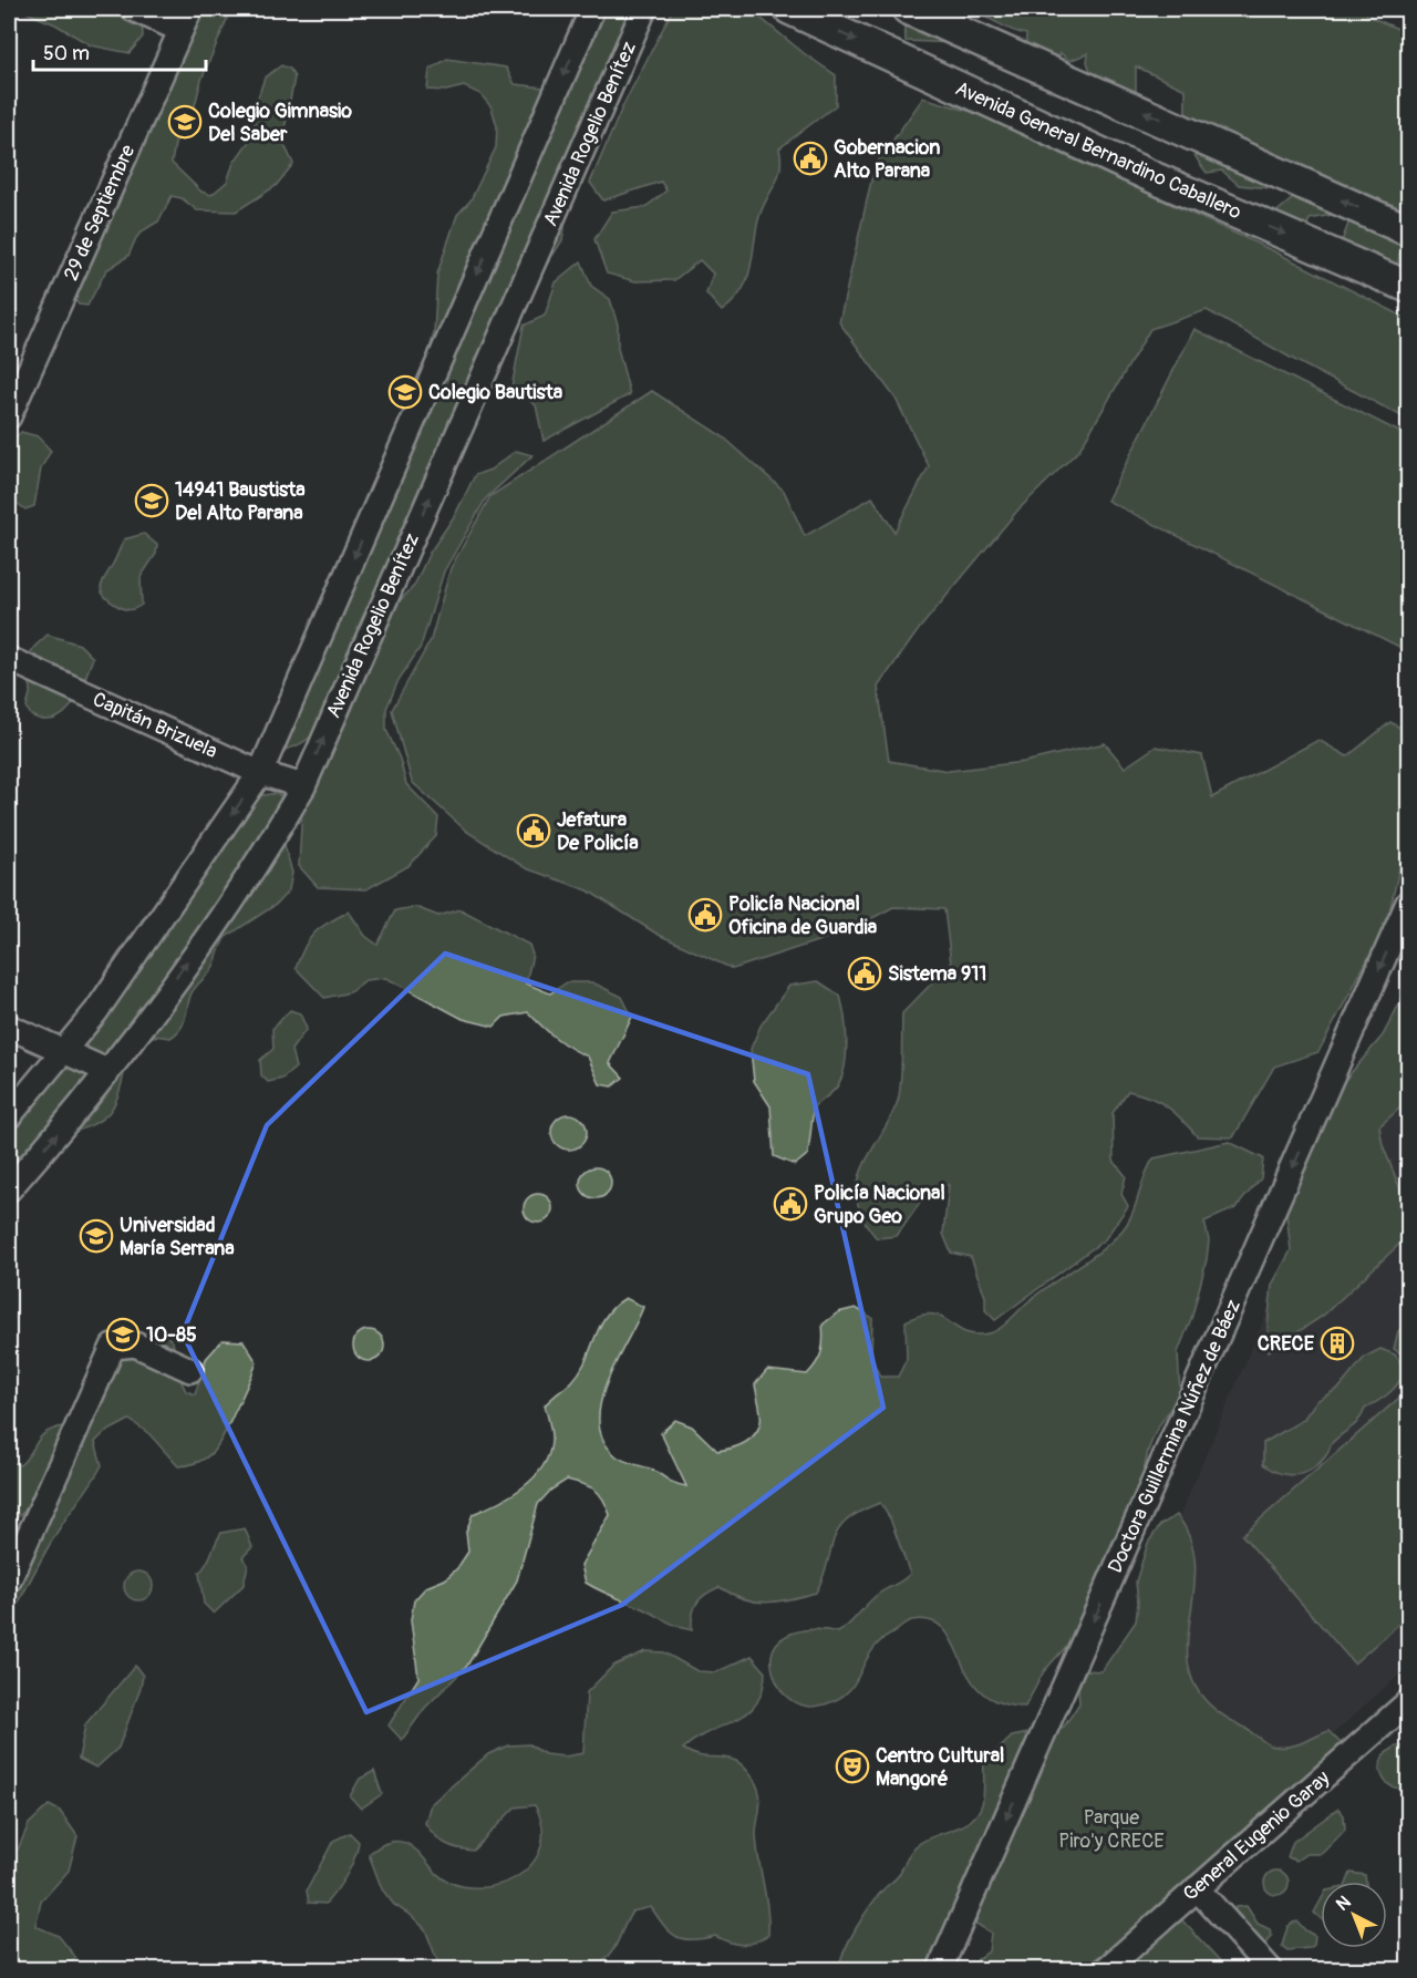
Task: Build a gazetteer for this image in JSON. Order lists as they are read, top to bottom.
{
  "streets": {
    "main road": ["Avenida General Bernardino Caballero"],
    "street": [
      "Avenida Rogelio Benítez",
      "29 de Septiembre",
      "Capitán Brizuela",
      "Doctora Guillermina Núñez de Báez",
      "General Eugenio Garay"
    ]
  },
  "crossings": [
    ["Avenida Rogelio Benítez", "Capitán Brizuela"]
  ],
  "one_way": ["Doctora Guillermina Núñez de Báez"],
  "parks": ["Parque Piro'y CRECE"],
  "places": {
    "school or university": [
      "Colegio Gimnasio Del Saber",
      "Colegio Bautista",
      "14941 Baustista Del Alto Parana",
      "Universidad María Serrana",
      "10-85"
    ],
    "public building": [
      "Gobernacion Alto Parana",
      "Jefatura De Policía",
      "Policía Nacional Oficina de Guardia",
      "Sistema 911",
      "Policía Nacional Grupo Geo"
    ],
    "building": ["CRECE"],
    "theatre": ["Centro Cultural Mangoré"]
  },
  "scale_bar": "50 m",
  "north": "top left"
}
